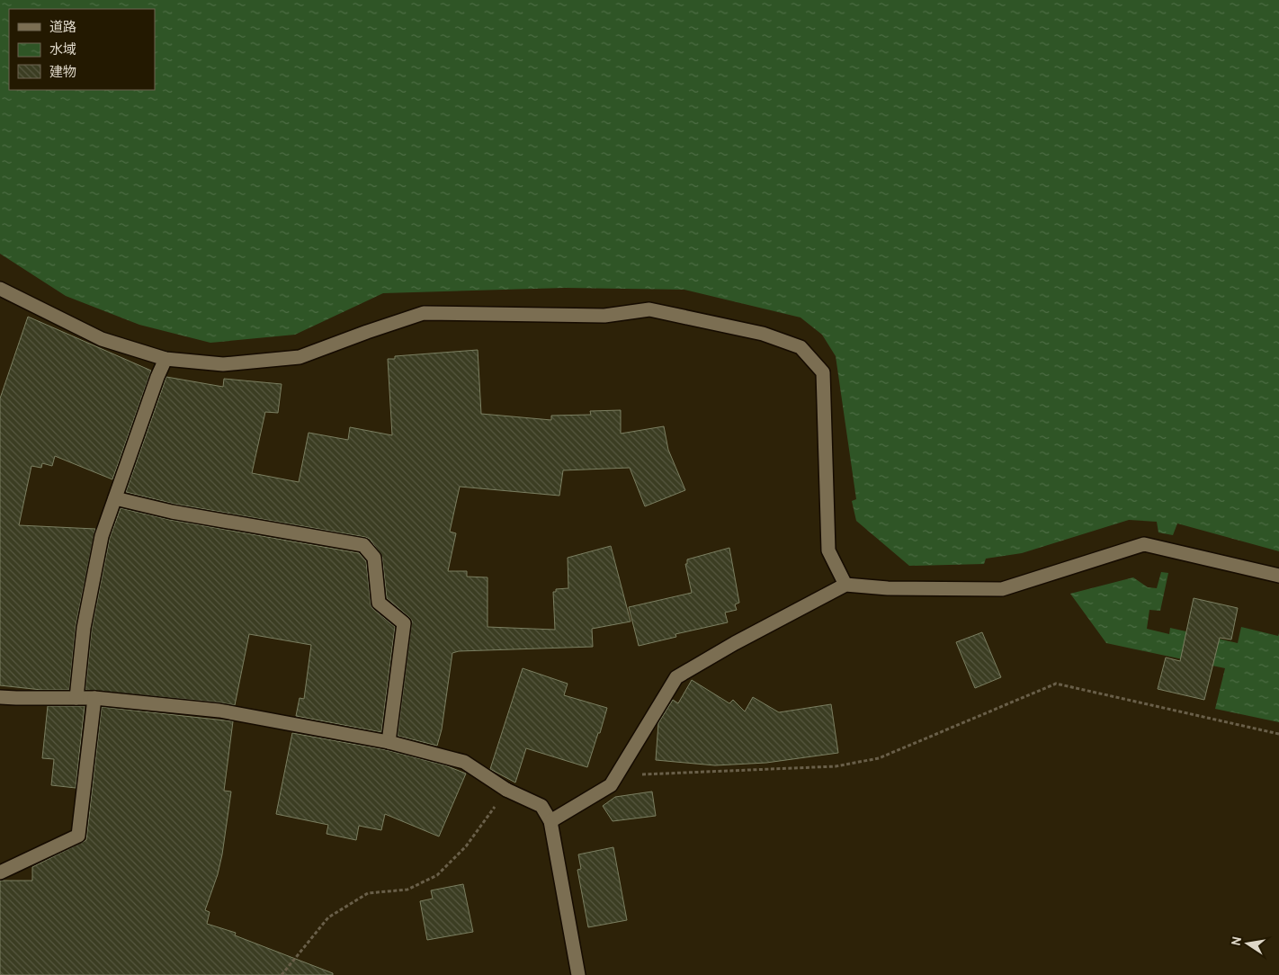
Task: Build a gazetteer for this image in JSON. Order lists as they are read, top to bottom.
{
  "legend": ["道路", "水域", "建物"],
  "north": "left"
}
